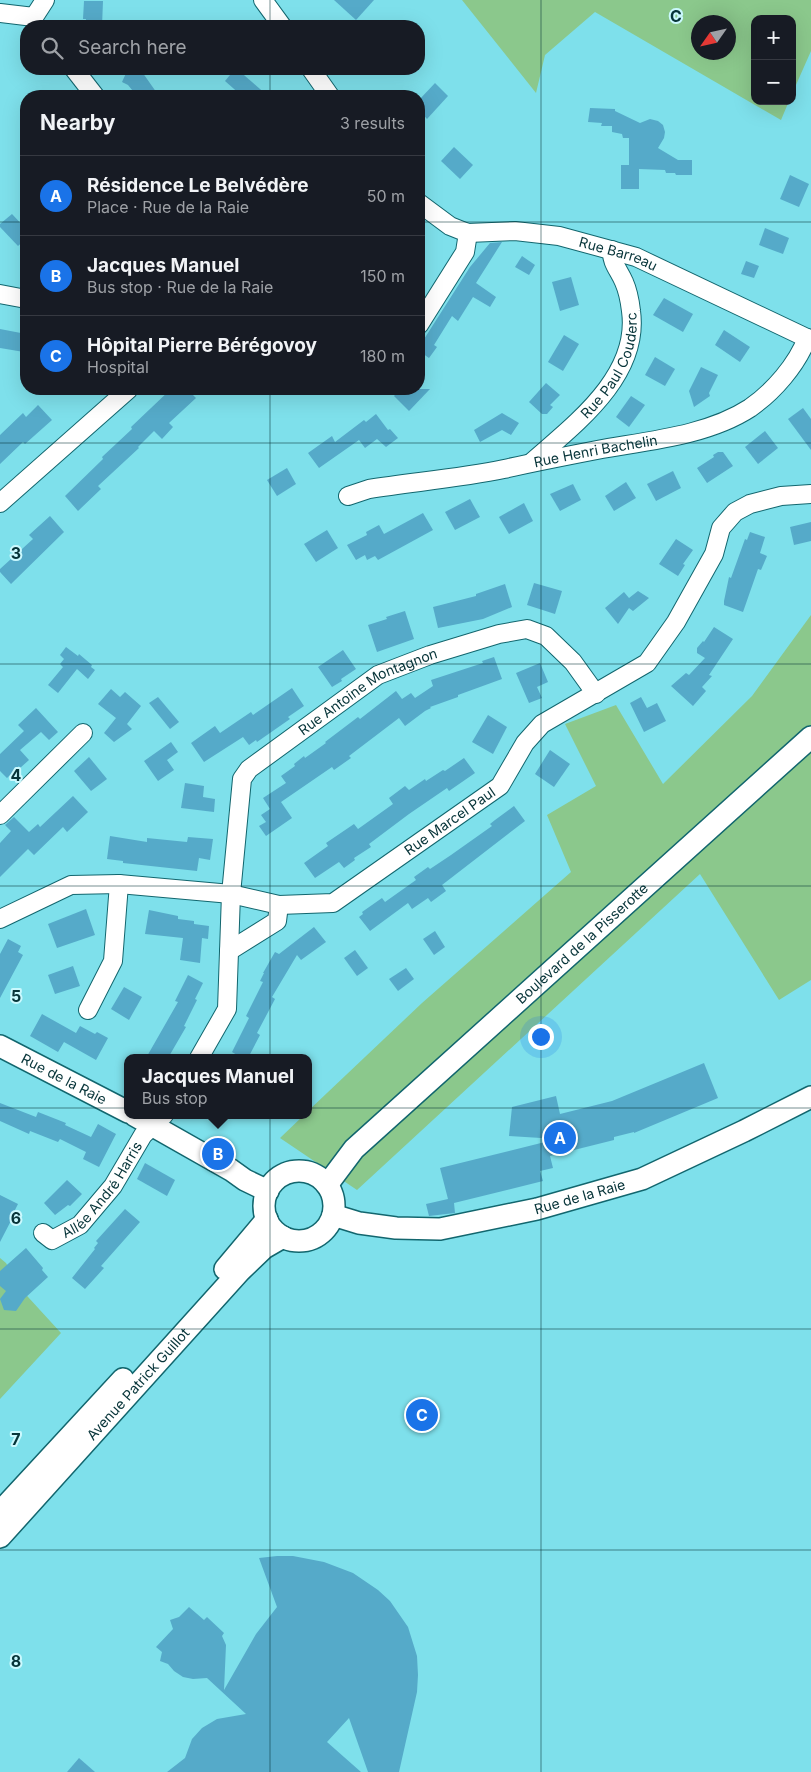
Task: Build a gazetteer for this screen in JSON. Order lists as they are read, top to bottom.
{
  "streets": {
    "street": [
      "Rue Barreau",
      "Rue Paul Couderc",
      "Rue Henri Bachelin",
      "Rue Antoine Montagnon",
      "Rue Marcel Paul",
      "Boulevard de la Pisserotte",
      "Rue de la Raie",
      "Allée André Harris",
      "Avenue Patrick Guillot"
    ]
  },
  "crossings": [
    ["Rue Barreau", "Rue Paul Couderc"],
    ["Rue Barreau", "Rue Henri Bachelin"],
    ["Rue Paul Couderc", "Rue Henri Bachelin"],
    ["Rue Antoine Montagnon", "Rue Marcel Paul"],
    ["Boulevard de la Pisserotte", "Rue de la Raie"],
    ["Boulevard de la Pisserotte", "Avenue Patrick Guillot"],
    ["Rue de la Raie", "Avenue Patrick Guillot"]
  ],
  "north": "bottom left",
  "page": {
    "map_buttons": ["+", "−"],
    "search": "Search here",
    "heading": ["Nearby", "3 results"],
    "list": [
      {
        "mark": "A",
        "name": "Résidence Le Belvédère",
        "note": "Place · Rue de la Raie",
        "value": "50 m"
      },
      {
        "mark": "B",
        "name": "Jacques Manuel",
        "note": "Bus stop · Rue de la Raie",
        "value": "150 m"
      },
      {
        "mark": "C",
        "name": "Hôpital Pierre Bérégovoy",
        "note": "Hospital",
        "value": "180 m"
      }
    ],
    "popup": ["Jacques Manuel", "Bus stop"],
    "pins": ["A", "B", "C"]
  },
  "grid": {
    "columns": ["C"],
    "rows": [
      "3",
      "4",
      "5",
      "6",
      "7",
      "8"
    ]
  }
}
